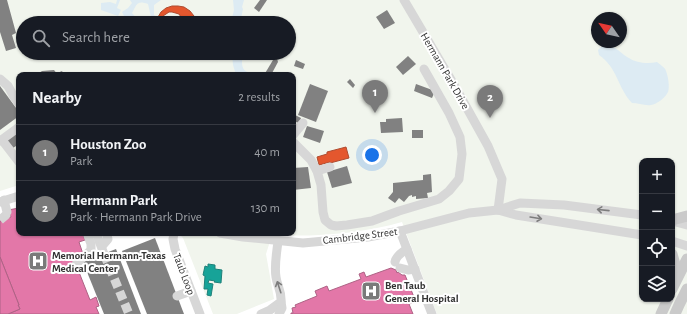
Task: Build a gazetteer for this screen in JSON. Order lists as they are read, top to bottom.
{
  "streets": {
    "street": ["Hermann Park Drive", "Cambridge Street", "Taub Loop"]
  },
  "crossings": [
    ["Hermann Park Drive", "Cambridge Street"]
  ],
  "places": {
    "hospital": ["Memorial Hermann-Texas Medical Center", "Ben Taub General Hospital"]
  },
  "north": "top left",
  "page": {
    "search": "Search here",
    "heading": ["Nearby", "2 results"],
    "pins": ["1", "2"],
    "list": [
      {
        "mark": "1",
        "name": "Houston Zoo",
        "note": "Park",
        "value": "40 m"
      },
      {
        "mark": "2",
        "name": "Hermann Park",
        "note": "Park · Hermann Park Drive",
        "value": "130 m"
      }
    ],
    "map_buttons": ["+", "−"]
  }
}
